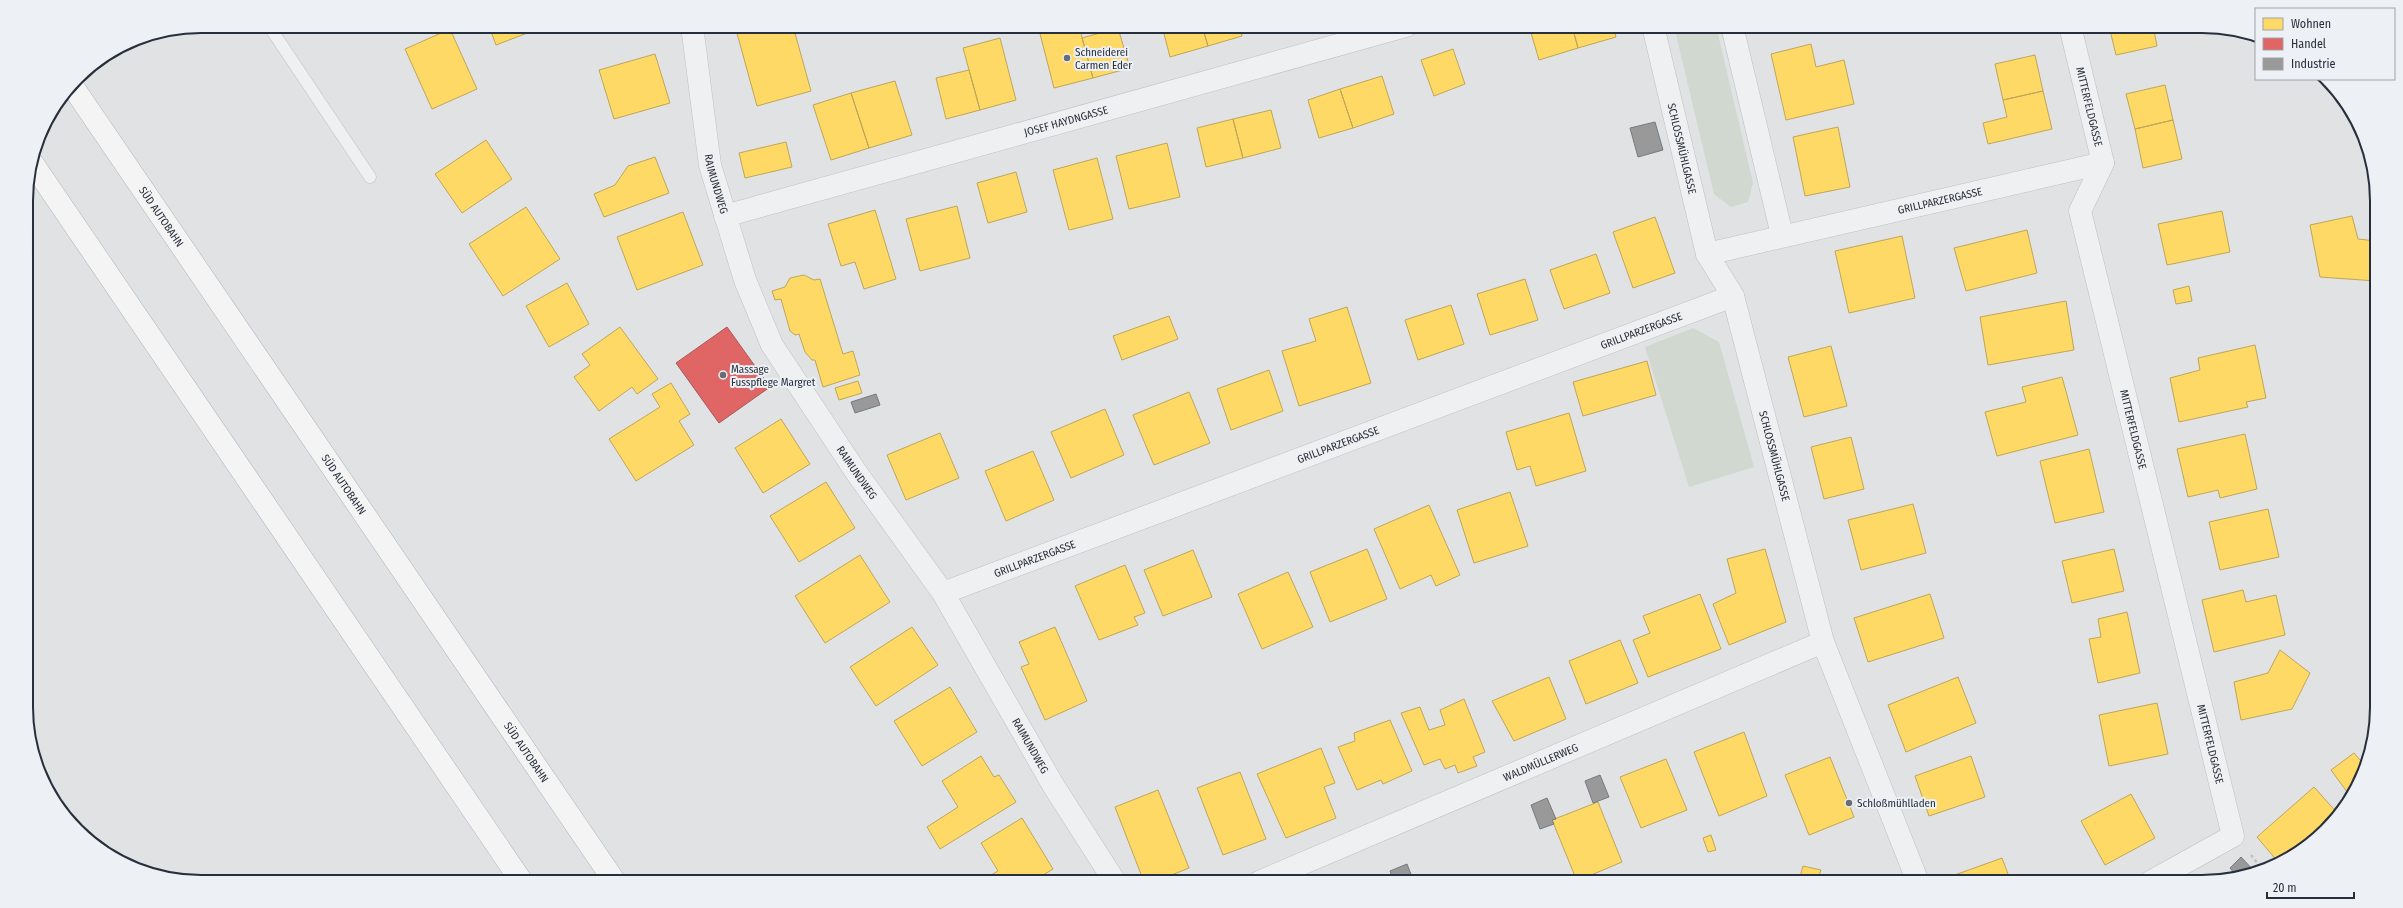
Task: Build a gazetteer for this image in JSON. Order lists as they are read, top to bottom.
{
  "streets": {
    "highway": ["SÜD AUTOBAHN"],
    "street": [
      "MITTERFELDGASSE",
      "JOSEF HAYDNGASSE",
      "SCHLOSSMÜHLGASSE",
      "RAIMUNDWEG",
      "GRILLPARZERGASSE",
      "WALDMÜLLERWEG"
    ]
  },
  "crossings": [
    ["MITTERFELDGASSE", "GRILLPARZERGASSE"],
    ["JOSEF HAYDNGASSE", "RAIMUNDWEG"],
    ["SCHLOSSMÜHLGASSE", "GRILLPARZERGASSE"],
    ["SCHLOSSMÜHLGASSE", "WALDMÜLLERWEG"],
    ["RAIMUNDWEG", "GRILLPARZERGASSE"]
  ],
  "places": ["Schneiderei Carmen Eder", "Massage Fusspflege Margret", "Schloßmühlladen"],
  "legend": ["Wohnen", "Handel", "Industrie"],
  "scale_bar": "20 m"
}
